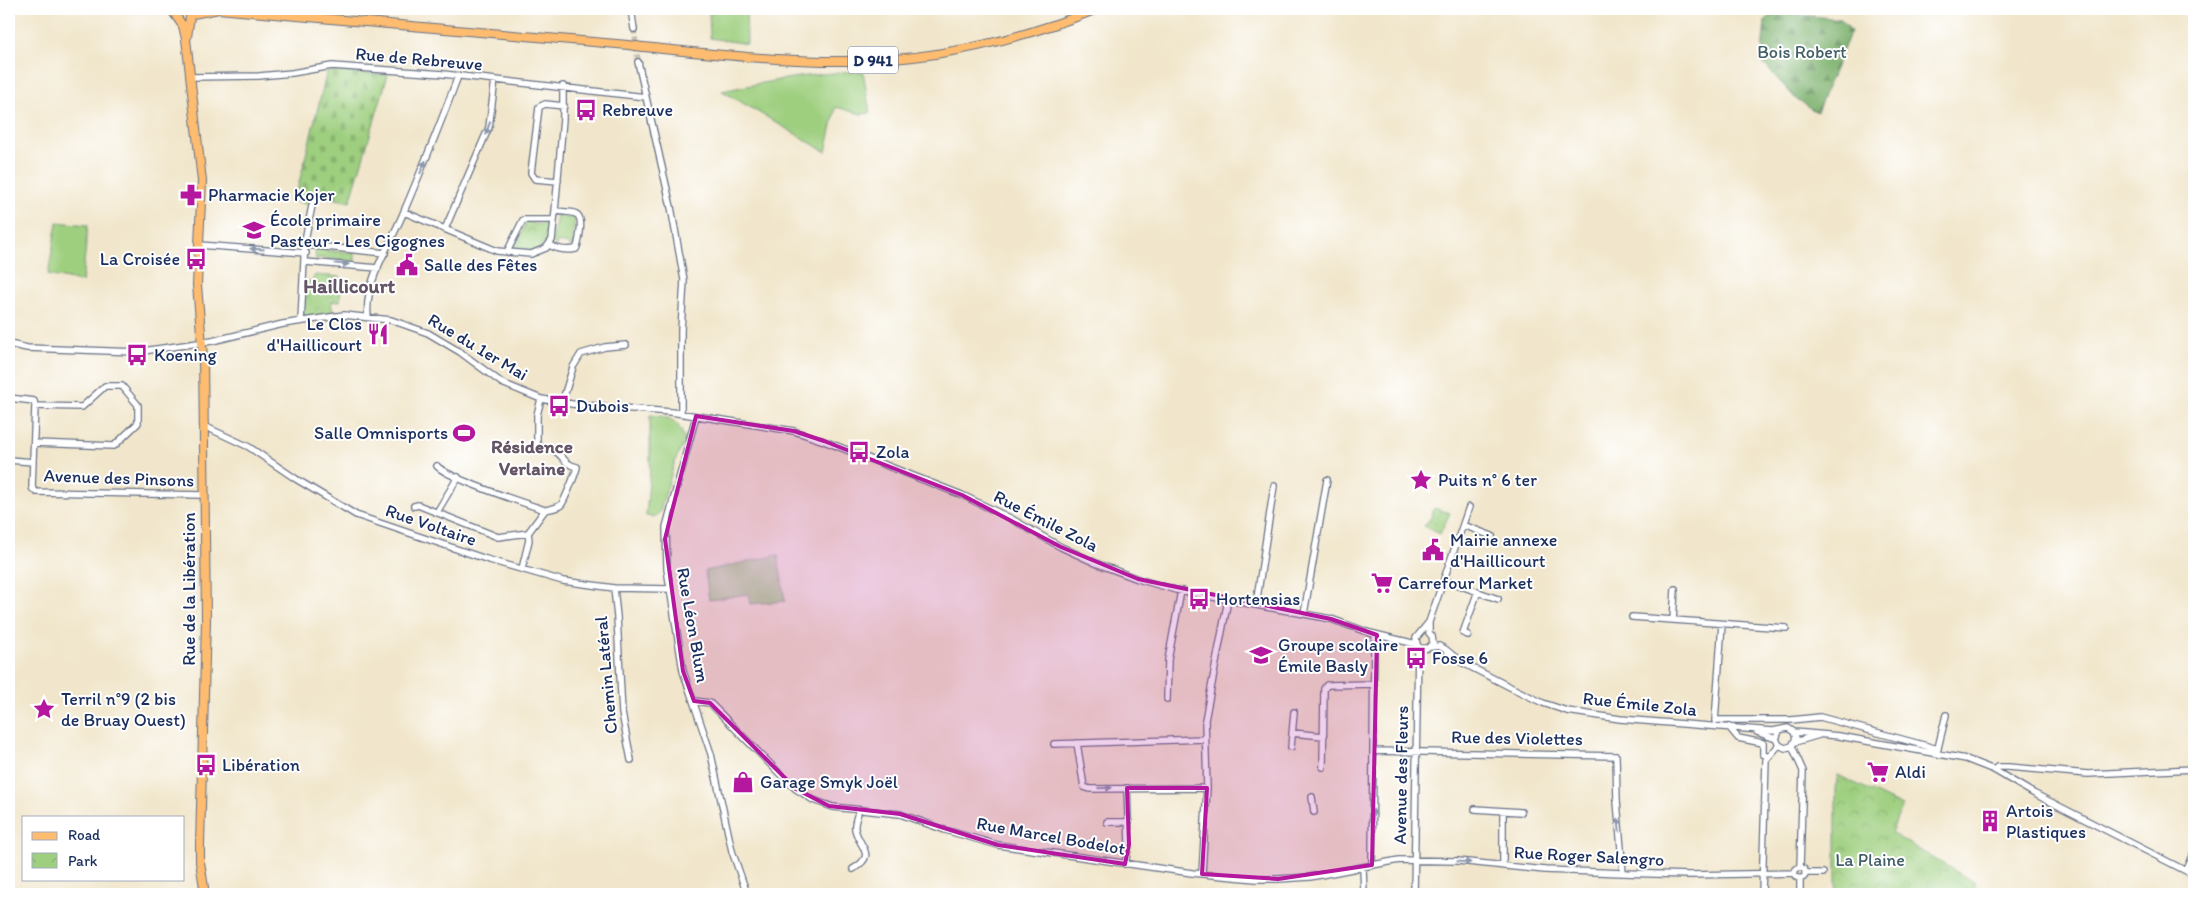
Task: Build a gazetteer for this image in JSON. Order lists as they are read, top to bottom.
{
  "streets": {
    "main road": ["D 941", "Rue de la Libération"],
    "street": [
      "Rue de Rebreuve",
      "Rue du 1er Mai",
      "Avenue des Pinsons",
      "Rue Émile Zola",
      "Rue Voltaire",
      "Rue Léon Blum",
      "Chemin Latéral",
      "Rue des Violettes",
      "Avenue des Fleurs",
      "Rue Marcel Bodelot",
      "Rue Roger Salengro"
    ]
  },
  "crossings": [
    ["Rue de Rebreuve", "Rue de la Libération"],
    ["Rue du 1er Mai", "Rue Émile Zola"],
    ["Rue du 1er Mai", "Rue de la Libération"],
    ["Avenue des Pinsons", "Rue de la Libération"],
    ["Rue Émile Zola", "Rue Léon Blum"],
    ["Rue Émile Zola", "Avenue des Fleurs"],
    ["Rue Voltaire", "Rue de la Libération"],
    ["Rue Voltaire", "Rue Léon Blum"],
    ["Rue Voltaire", "Chemin Latéral"],
    ["Rue Léon Blum", "Rue Marcel Bodelot"],
    ["Rue des Violettes", "Avenue des Fleurs"],
    ["Rue des Violettes", "Rue Roger Salengro"],
    ["Avenue des Fleurs", "Rue Marcel Bodelot"],
    ["Avenue des Fleurs", "Rue Roger Salengro"],
    ["Rue Marcel Bodelot", "Rue Roger Salengro"]
  ],
  "districts": ["Haillicourt", "Résidence Verlaine"],
  "parks": ["Bois Robert", "La Plaine"],
  "places": {
    "bus stop": [
      "Rebreuve",
      "La Croisée",
      "Koening",
      "Dubois",
      "Zola",
      "Hortensias",
      "Fosse 6",
      "Libération"
    ],
    "pharmacy": ["Pharmacie Kojer"],
    "school or university": ["École primaire Pasteur - Les Cigognes", "Groupe scolaire Émile Basly"],
    "public building": ["Salle des Fêtes", "Mairie annexe d'Haillicourt"],
    "restaurant": ["Le Clos d'Haillicourt"],
    "sports": ["Salle Omnisports"],
    "place": ["Puits n° 6 ter", "Terril n°9 (2 bis de Bruay Ouest)"],
    "supermarket": ["Carrefour Market", "Aldi"],
    "shop": ["Garage Smyk Joël"],
    "building": ["Artois Plastiques"]
  },
  "legend": ["Road", "Park"]
}
